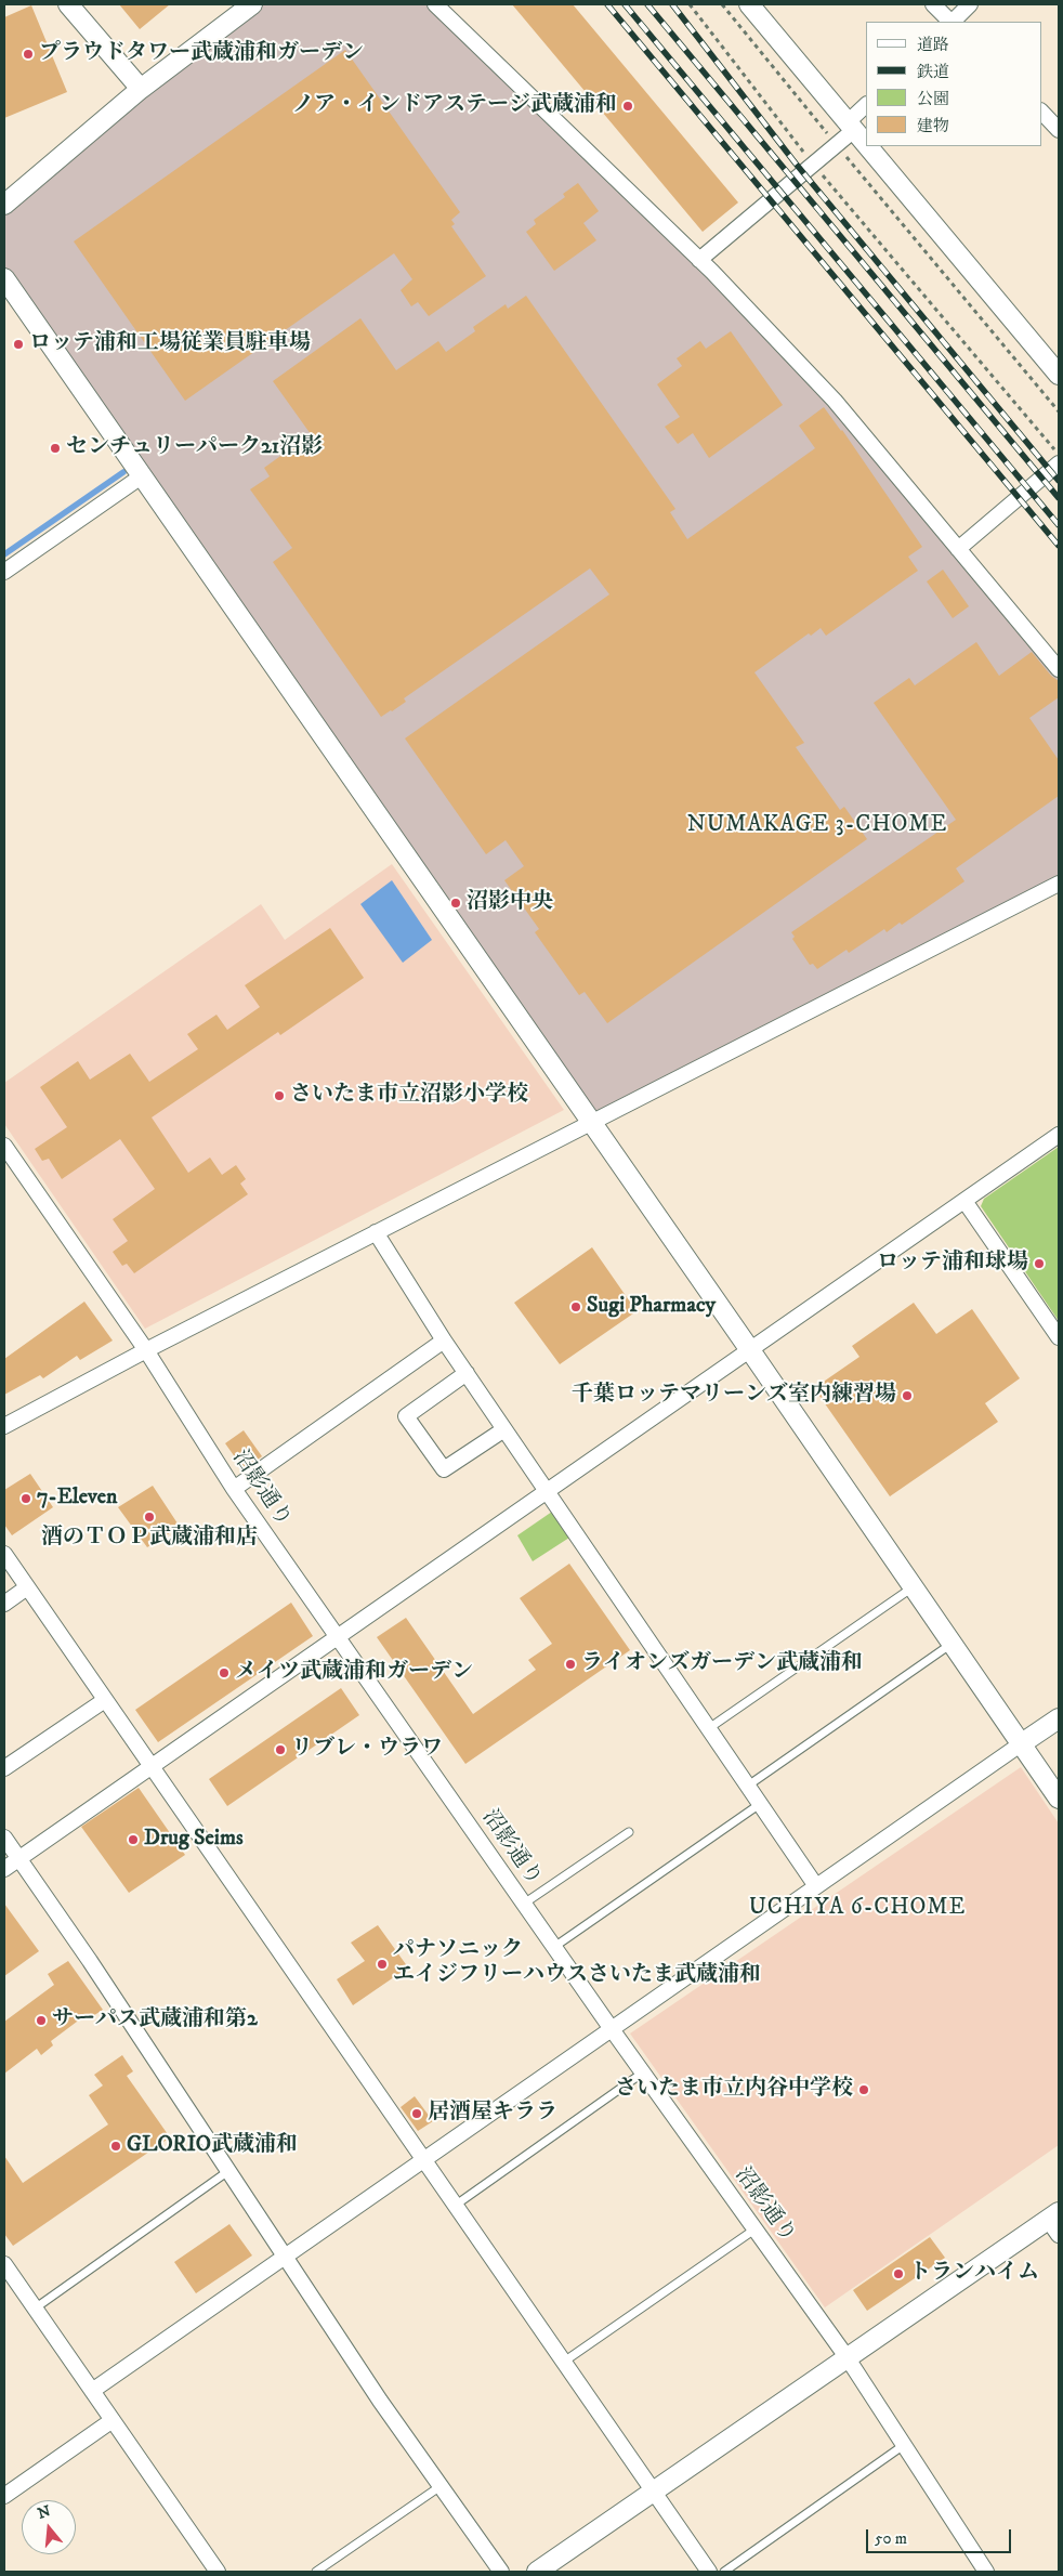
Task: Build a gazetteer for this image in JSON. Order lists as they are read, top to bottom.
{
  "streets": {
    "street": ["沼影通り"]
  },
  "districts": ["NUMAKAGE 3-CHOME", "UCHIYA 6-CHOME"],
  "places": [
    "プラウドタワー武蔵浦和ガーデン",
    "ノア・インドアステージ武蔵浦和",
    "ロッテ浦和工場従業員駐車場",
    "センチュリーパーク21沼影",
    "沼影中央",
    "さいたま市立沼影小学校",
    "ロッテ浦和球場",
    "Sugi Pharmacy",
    "千葉ロッテマリーンズ室内練習場",
    "7-Eleven",
    "酒のＴＯＰ武蔵浦和店",
    "ライオンズガーデン武蔵浦和",
    "メイツ武蔵浦和ガーデン",
    "リブレ・ウラワ",
    "Drug Seims",
    "パナソニック エイジフリーハウスさいたま武蔵浦和",
    "サーパス武蔵浦和第2",
    "さいたま市立内谷中学校",
    "居酒屋キララ",
    "GLORIO武蔵浦和",
    "トランハイム"
  ],
  "legend": [
    "道路",
    "鉄道",
    "公園",
    "建物"
  ],
  "scale_bar": "50 m",
  "north": "top"
}
